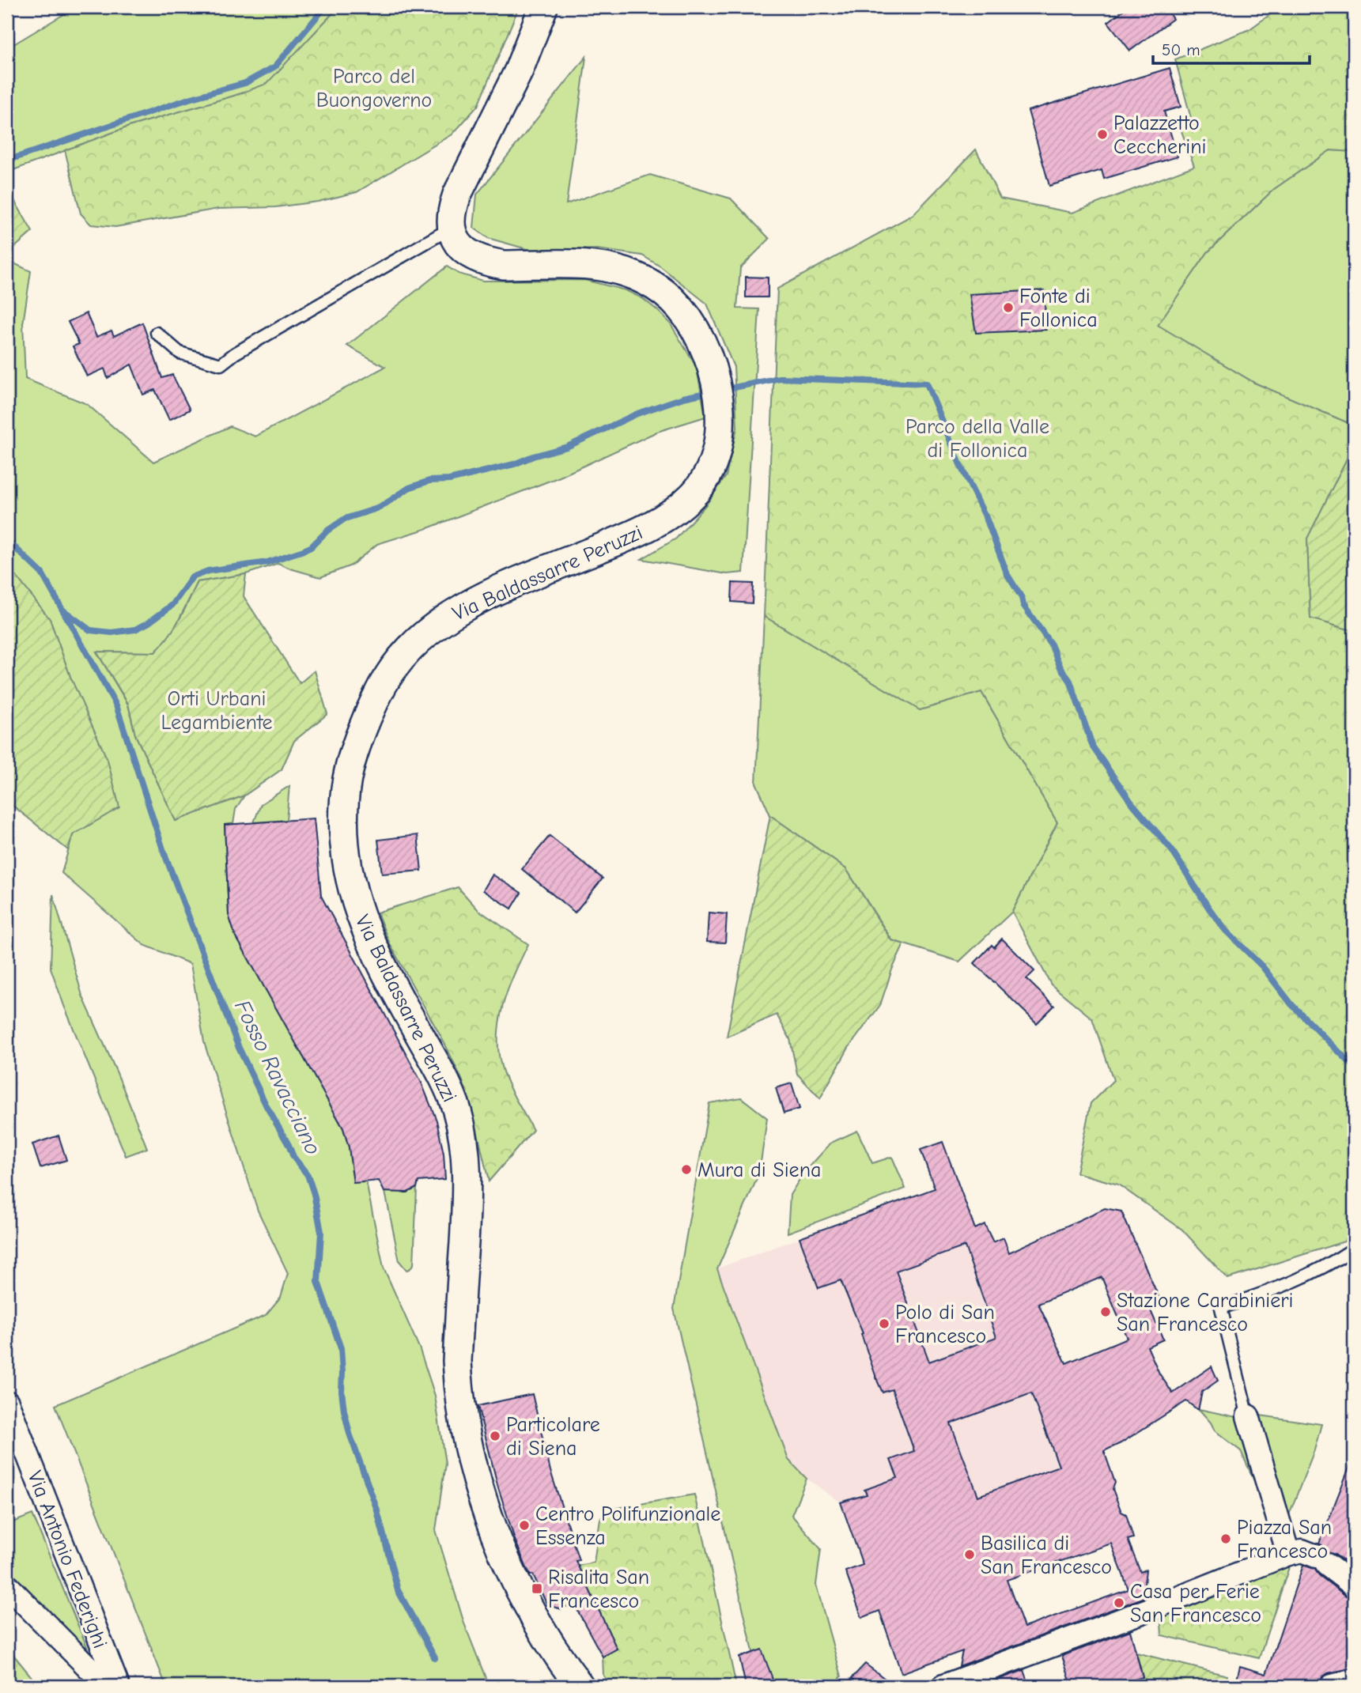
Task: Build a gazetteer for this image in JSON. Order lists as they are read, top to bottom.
{
  "streets": {
    "street": ["Via Baldassarre Peruzzi", "Via Antonio Federighi"]
  },
  "water": ["Fosso Ravacciano"],
  "parks": ["Parco del Buongoverno", "Parco della Valle di Follonica", "Orti Urbani Legambiente"],
  "places": {
    "other": [
      "Palazzetto Ceccherini",
      "Fonte di Follonica",
      "Mura di Siena",
      "Stazione Carabinieri San Francesco",
      "Polo di San Francesco",
      "Particolare di Siena",
      "Centro Polifunzionale Essenza",
      "Piazza San Francesco",
      "Basilica di San Francesco",
      "Casa per Ferie San Francesco"
    ],
    "transit": ["Risalita San Francesco"]
  },
  "scale_bar": "50 m"
}
